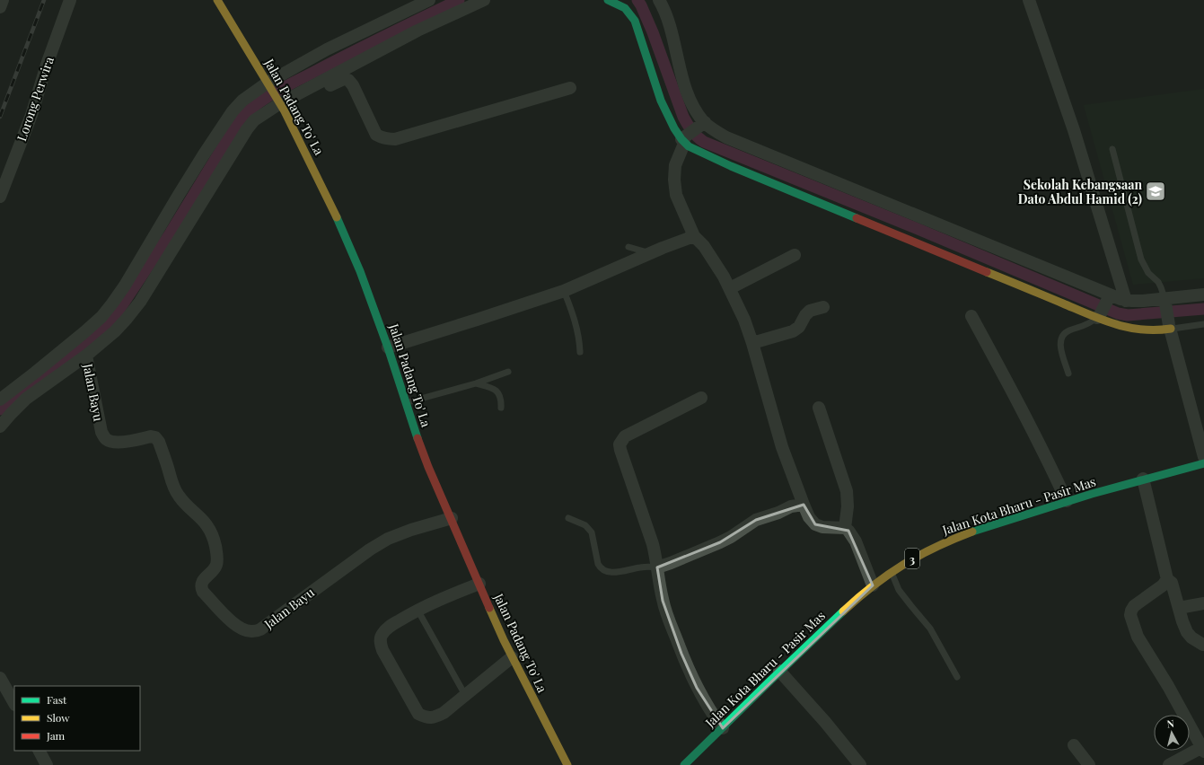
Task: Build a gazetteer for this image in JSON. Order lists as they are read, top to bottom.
{
  "streets": {
    "main road": ["Jalan Padang To' La", "Jalan Kota Bharu - Pasir Mas", "3"],
    "street": ["Lorong Perwira", "Jalan Bayu"]
  },
  "crossings": [
    ["Jalan Padang To' La", "Jalan Bayu"]
  ],
  "places": {
    "school or university": ["Sekolah Kebangsaan Dato Abdul Hamid (2)"]
  },
  "legend": ["Fast", "Slow", "Jam"],
  "north": "top"
}
